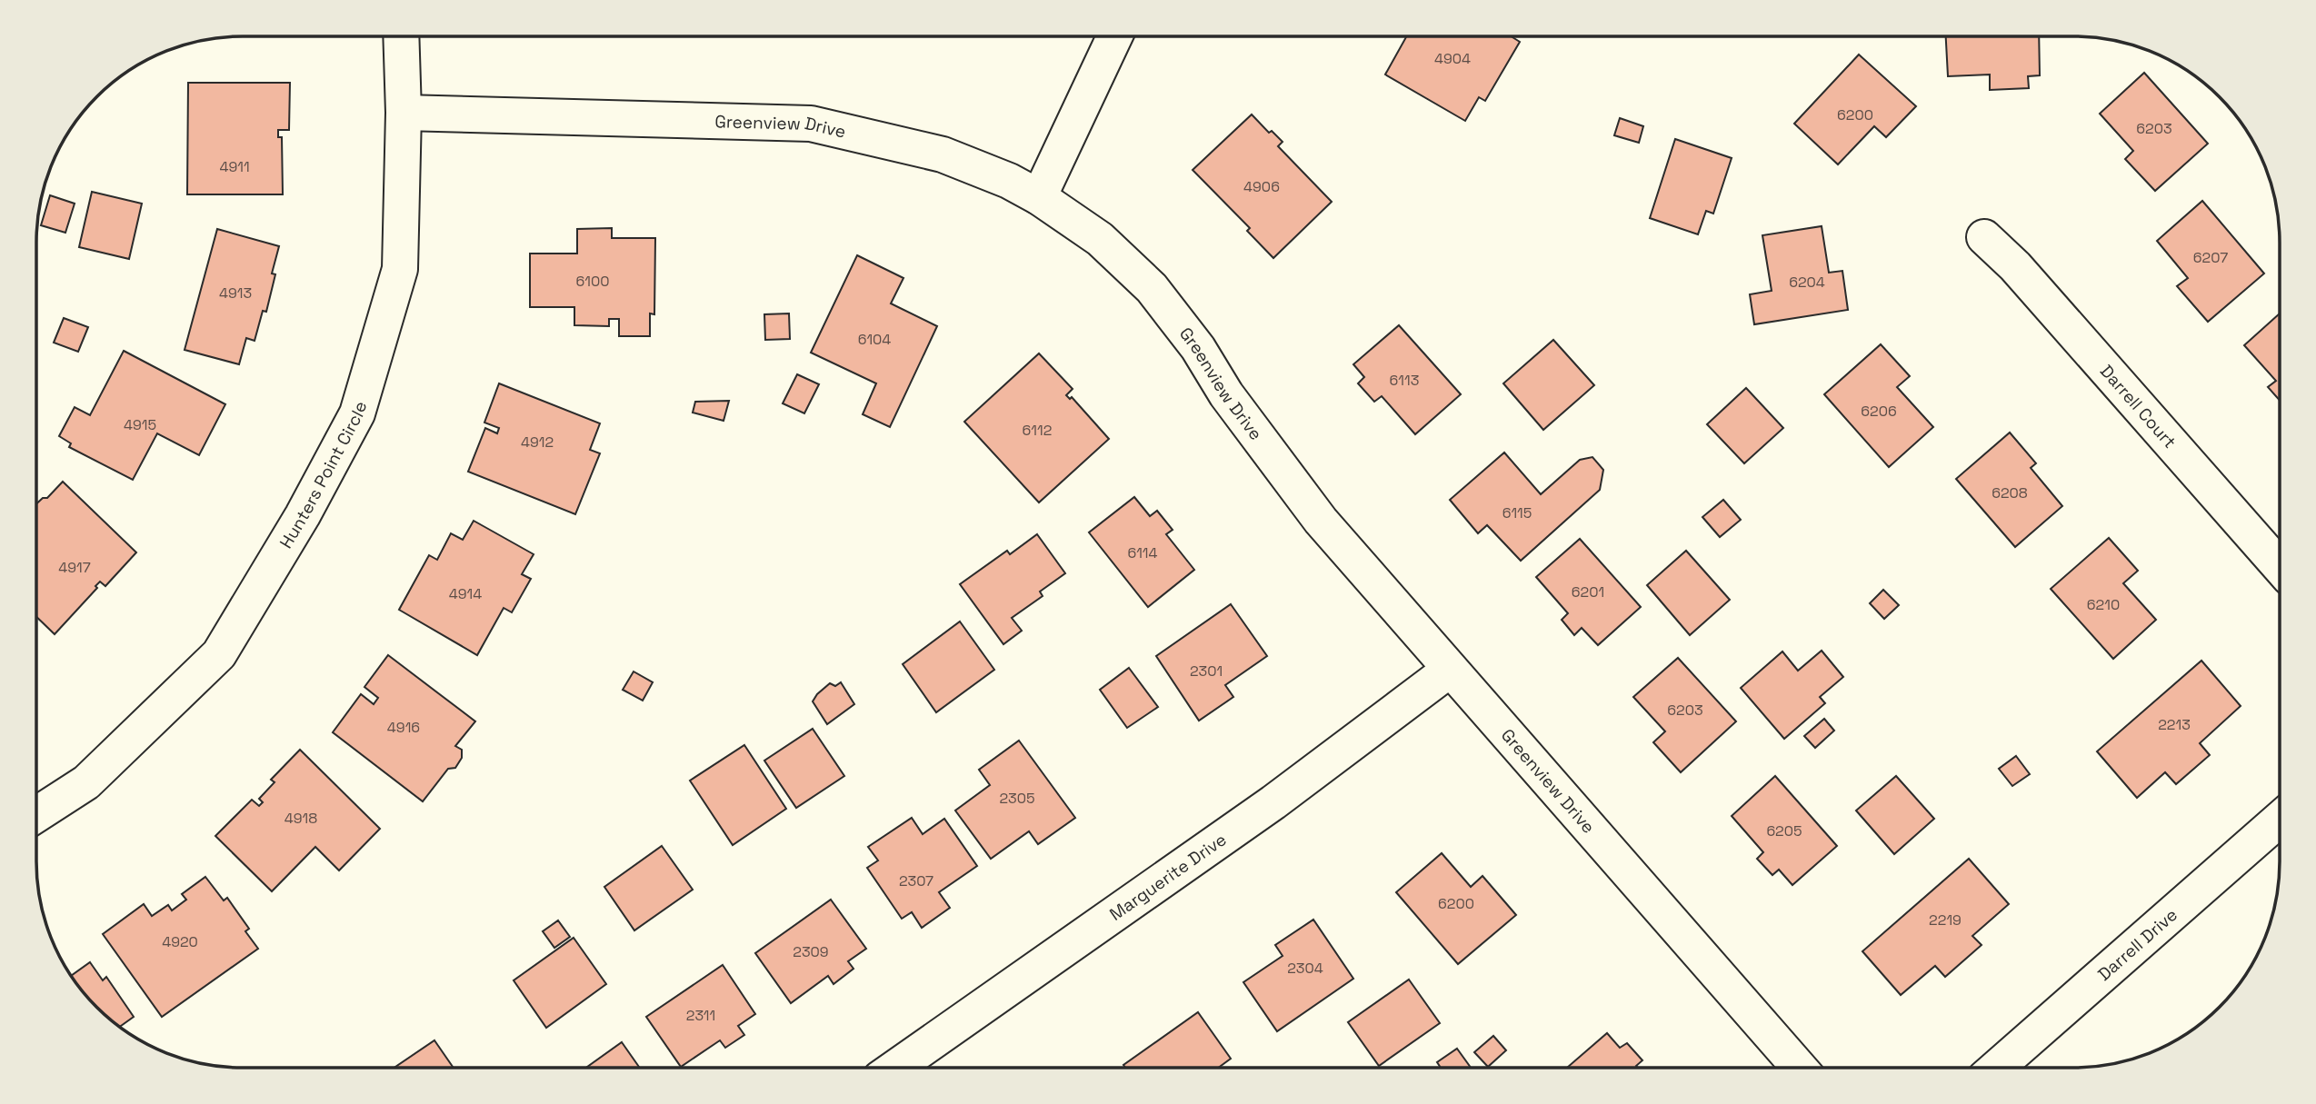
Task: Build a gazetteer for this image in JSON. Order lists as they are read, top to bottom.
{
  "streets": {
    "street": [
      "Greenview Drive",
      "Darrell Court",
      "Hunters Point Circle",
      "Marguerite Drive",
      "Darrell Drive"
    ]
  },
  "crossings": [
    ["Greenview Drive", "Hunters Point Circle"],
    ["Greenview Drive", "Marguerite Drive"]
  ],
  "house_numbers": [
    "4904",
    "6200",
    "6203",
    "4911",
    "4906",
    "6207",
    "6100",
    "6204",
    "4913",
    "6104",
    "6113",
    "6206",
    "4915",
    "6112",
    "4912",
    "6208",
    "6115",
    "6114",
    "4917",
    "6201",
    "4914",
    "6210",
    "2301",
    "6203",
    "2213",
    "4916",
    "2305",
    "4918",
    "6205",
    "2307",
    "6200",
    "2219",
    "4920",
    "2309",
    "2304",
    "2311"
  ]
}
